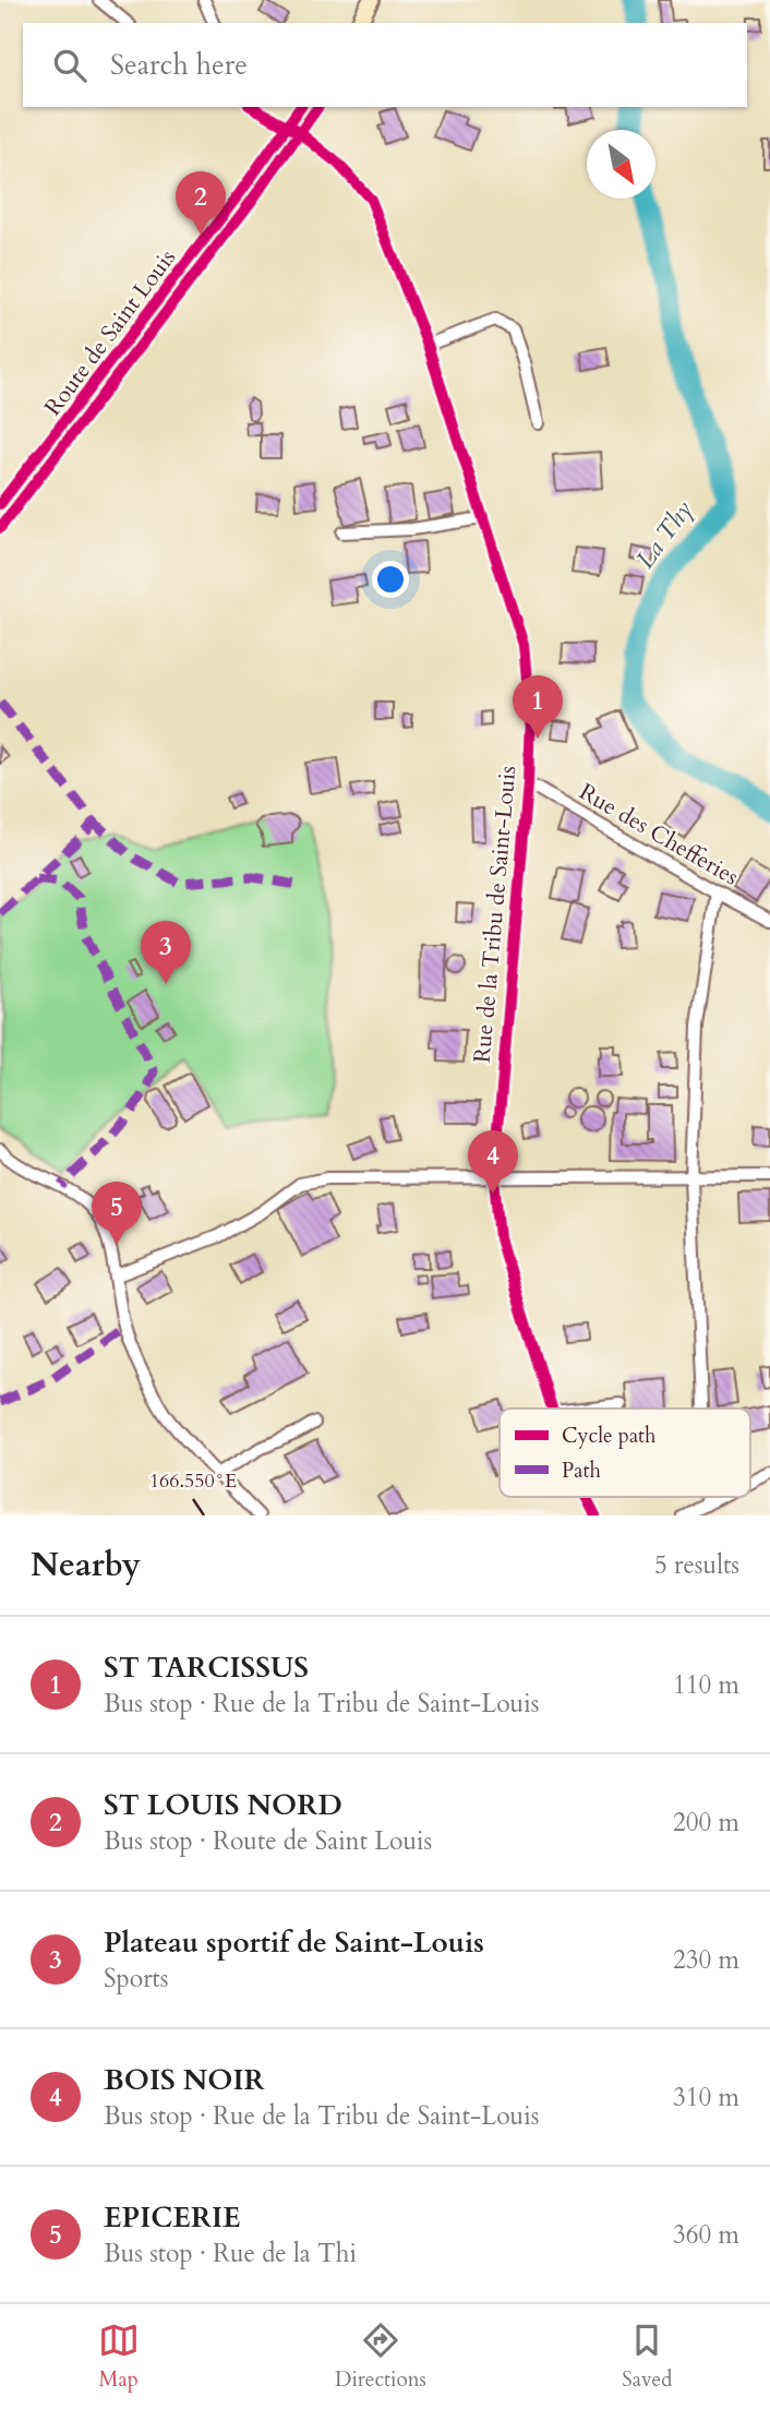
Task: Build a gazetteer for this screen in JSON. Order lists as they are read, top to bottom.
{
  "streets": {
    "main road": ["Route de Saint Louis"],
    "street": ["Rue des Chefferies", "Rue de la Tribu de Saint-Louis"]
  },
  "crossings": [
    ["Route de Saint Louis", "Rue de la Tribu de Saint-Louis"],
    ["Rue des Chefferies", "Rue de la Tribu de Saint-Louis"]
  ],
  "water": ["La Thy"],
  "legend": ["Cycle path", "Path"],
  "north": "bottom right",
  "page": {
    "search": "Search here",
    "pins": [
      "2",
      "1",
      "3",
      "4",
      "5"
    ],
    "heading": ["Nearby", "5 results"],
    "list": [
      {
        "mark": "1",
        "name": "ST TARCISSUS",
        "note": "Bus stop · Rue de la Tribu de Saint-Louis",
        "value": "110 m"
      },
      {
        "mark": "2",
        "name": "ST LOUIS NORD",
        "note": "Bus stop · Route de Saint Louis",
        "value": "200 m"
      },
      {
        "mark": "3",
        "name": "Plateau sportif de Saint-Louis",
        "note": "Sports",
        "value": "230 m"
      },
      {
        "mark": "4",
        "name": "BOIS NOIR",
        "note": "Bus stop · Rue de la Tribu de Saint-Louis",
        "value": "310 m"
      },
      {
        "mark": "5",
        "name": "EPICERIE",
        "note": "Bus stop · Rue de la Thi",
        "value": "360 m"
      }
    ],
    "nav": ["Map", "Directions", "Saved"]
  },
  "coordinates": ["166.550°E"]
}
